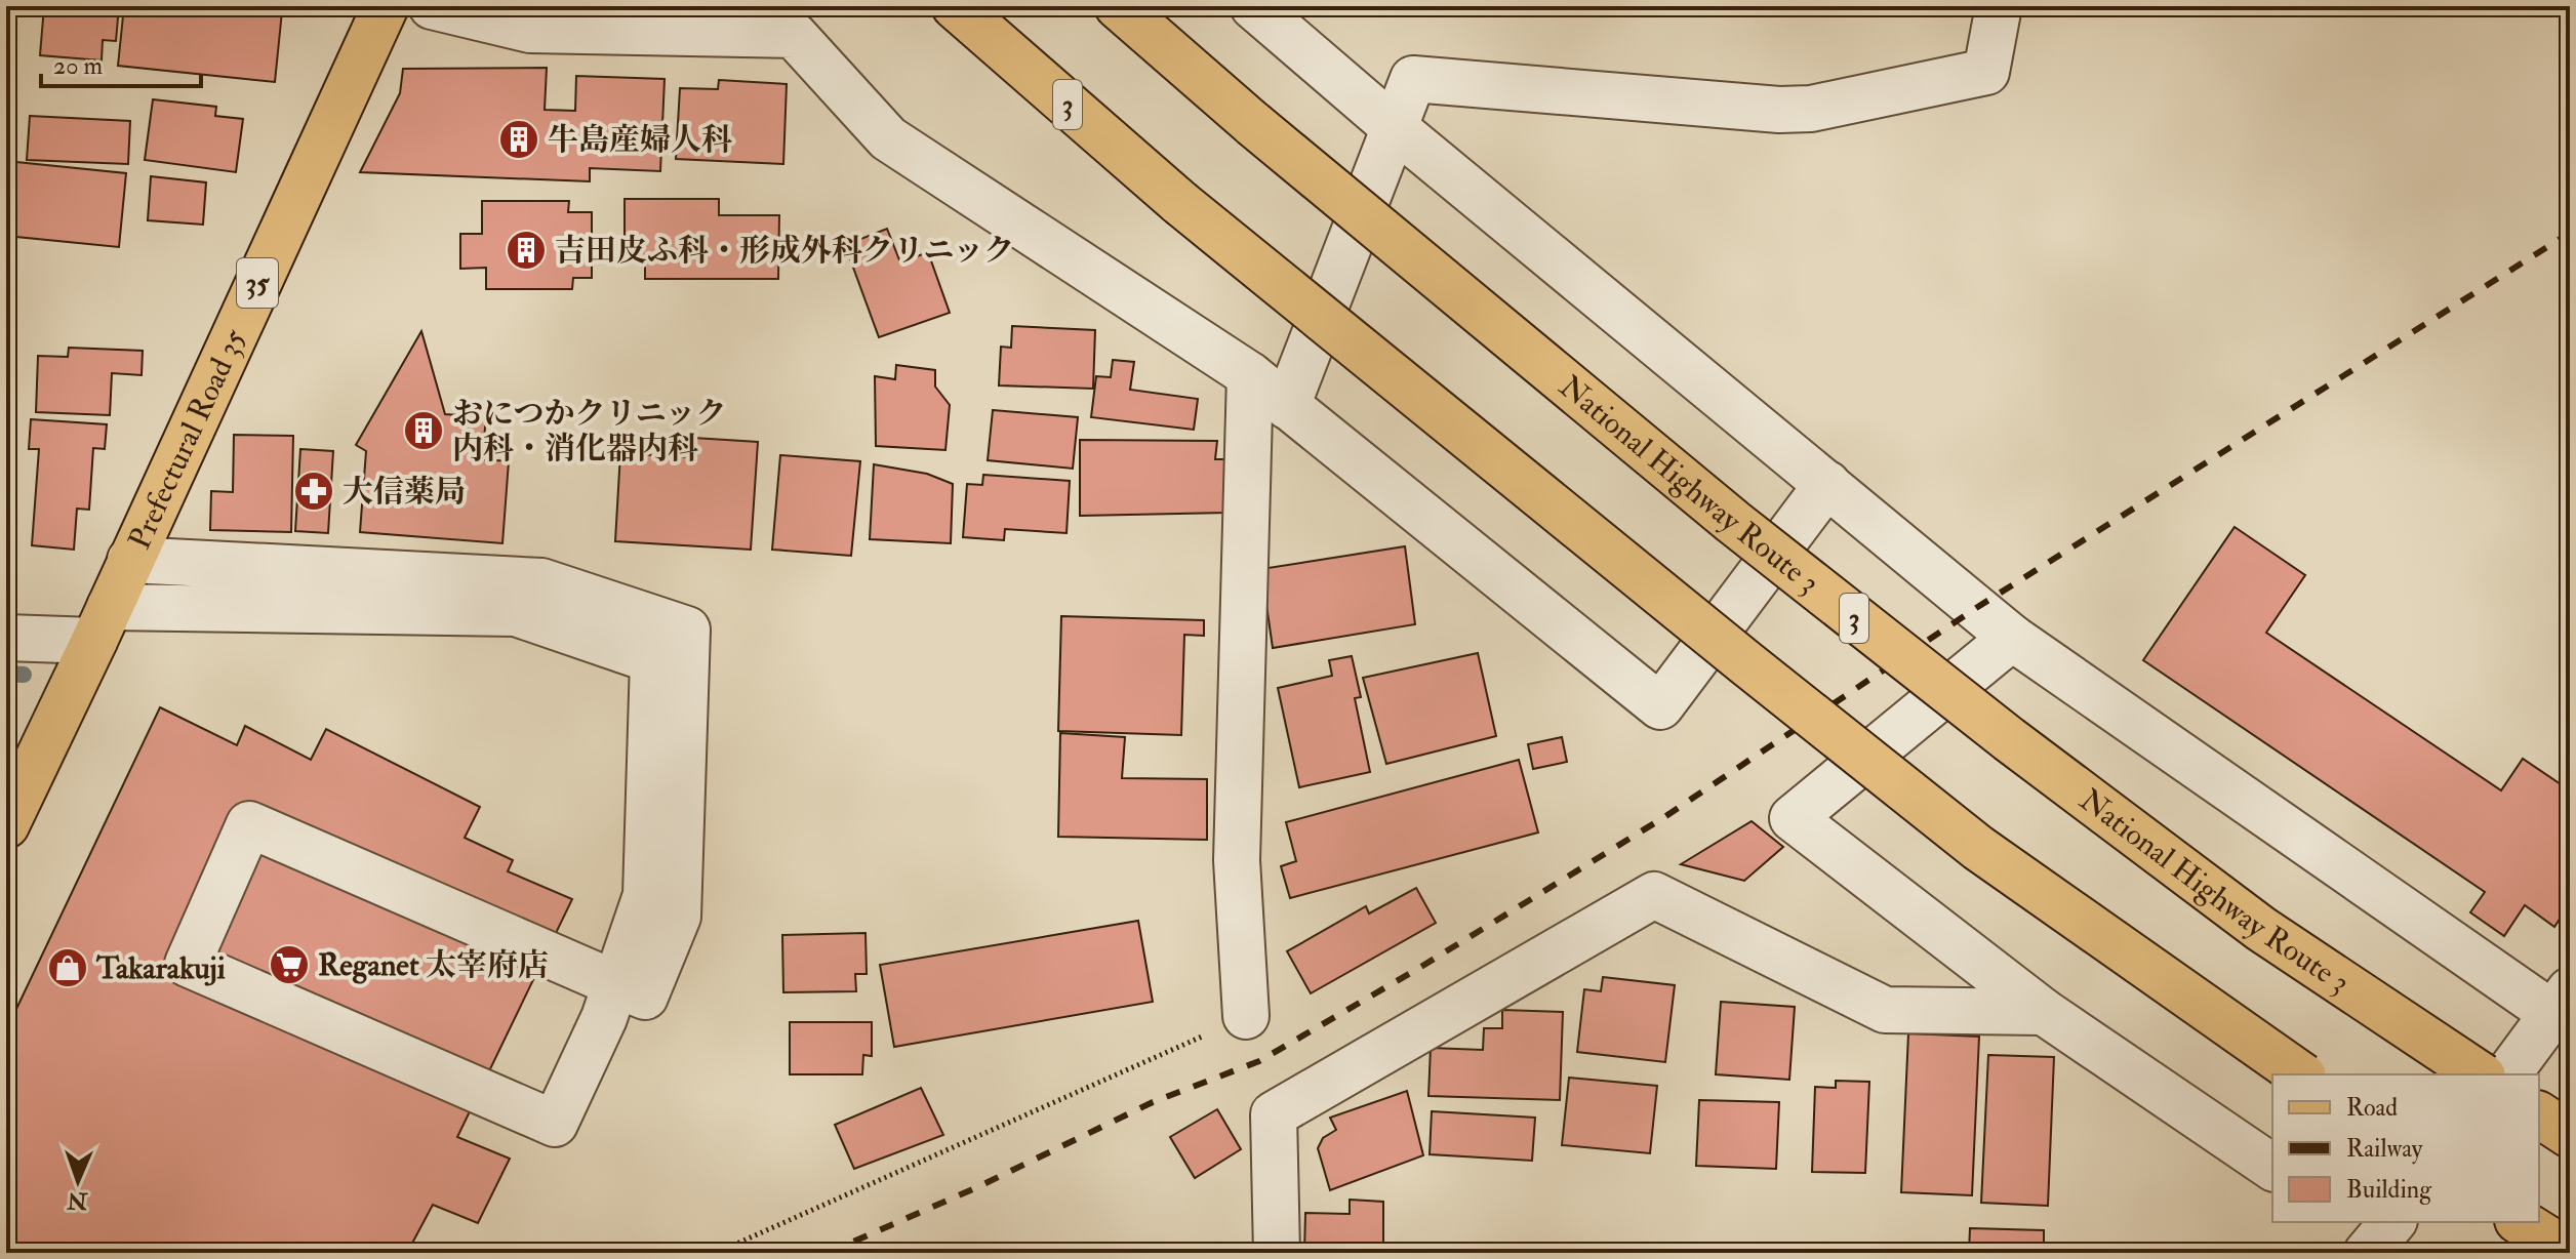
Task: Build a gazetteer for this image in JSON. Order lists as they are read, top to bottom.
{
  "streets": {
    "main road": [
      "3",
      "35",
      "Prefectural Road 35",
      "National Highway Route 3"
    ]
  },
  "places": {
    "building": ["牛島産婦人科", "吉田皮ふ科・形成外科クリニック", "おにつかクリニック 内科・消化器内科"],
    "pharmacy": ["大信薬局"],
    "supermarket": ["Reganet 太宰府店"],
    "shop": ["Takarakuji"]
  },
  "legend": ["Road", "Railway", "Building"],
  "scale_bar": "20 m",
  "north": "bottom"
}
